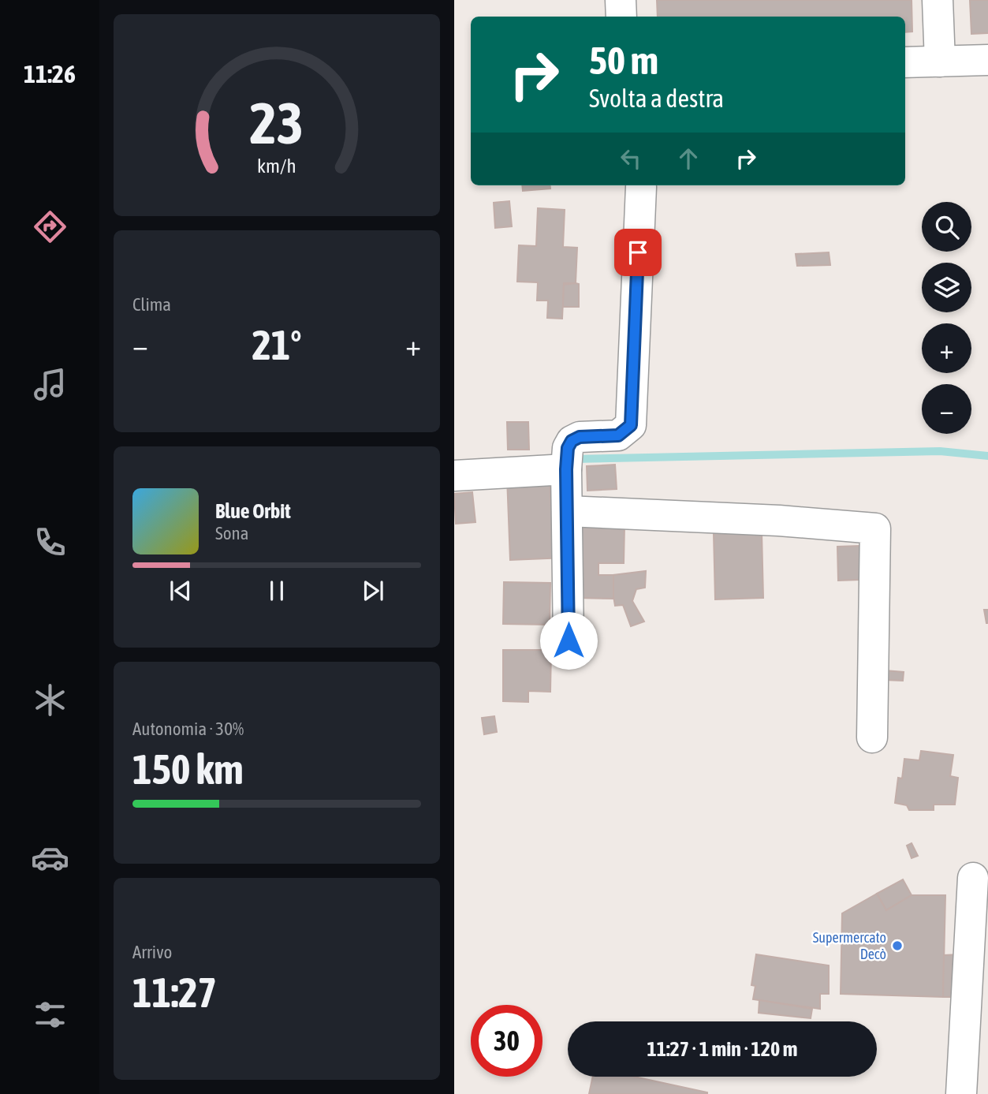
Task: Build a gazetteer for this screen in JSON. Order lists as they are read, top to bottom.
{
  "places": ["Supermercato Decò"],
  "page": {
    "tabs": "11:26",
    "turn": ["50 m", "Svolta a destra"],
    "map_buttons": ["+", "−"],
    "tile": [
      "Clima",
      ["Autonomia · 30%", "150 km"],
      ["Arrivo", "11:27"]
    ],
    "heat": ["−", "21°", "+"],
    "song": ["Blue Orbit", "Sona"],
    "limit": "30",
    "trip": "11:27 · 1 min · 120 m",
    "gauge": ["23", "km/h"]
  }
}
